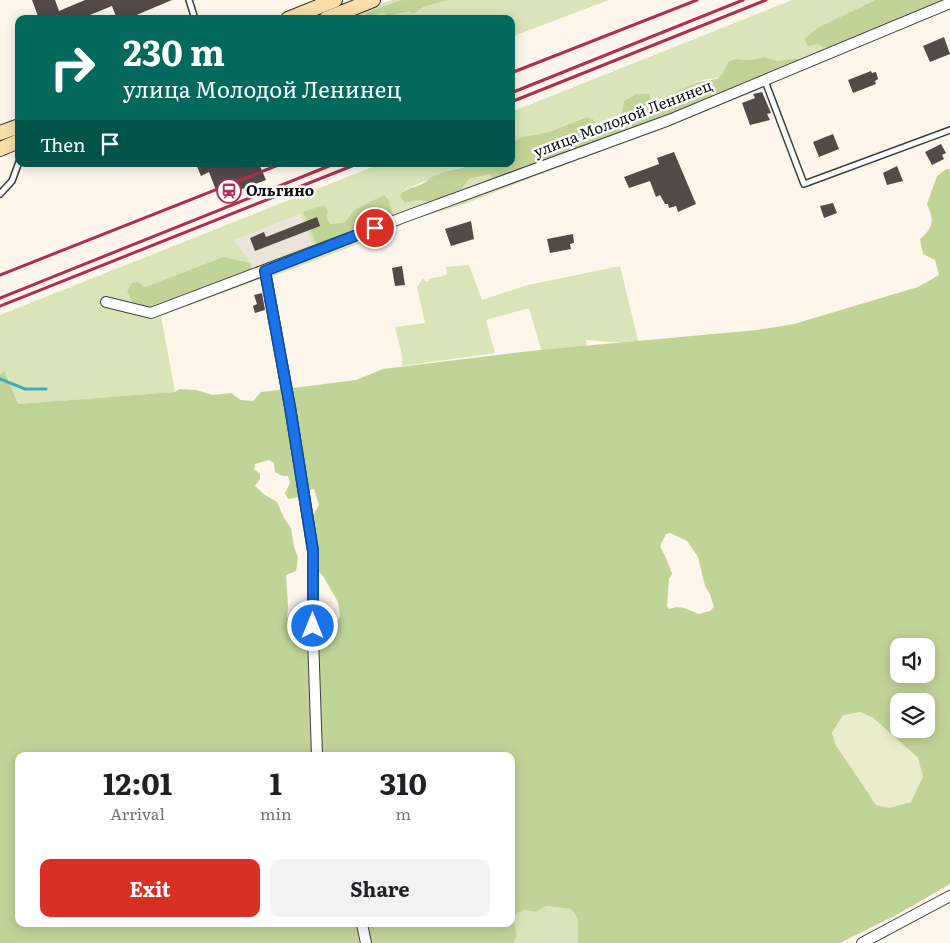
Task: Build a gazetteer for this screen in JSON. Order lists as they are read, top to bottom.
{
  "streets": {
    "street": ["улица Молодой Ленинец"]
  },
  "places": {
    "station": ["Ольгино"]
  },
  "page": {
    "turn": ["230 m", "улица Молодой Ленинец"],
    "then": "Then",
    "eta": [
      "12:01",
      "Arrival",
      "1",
      "min",
      "310",
      "m"
    ],
    "buttons": ["Exit", "Share"]
  }
}
